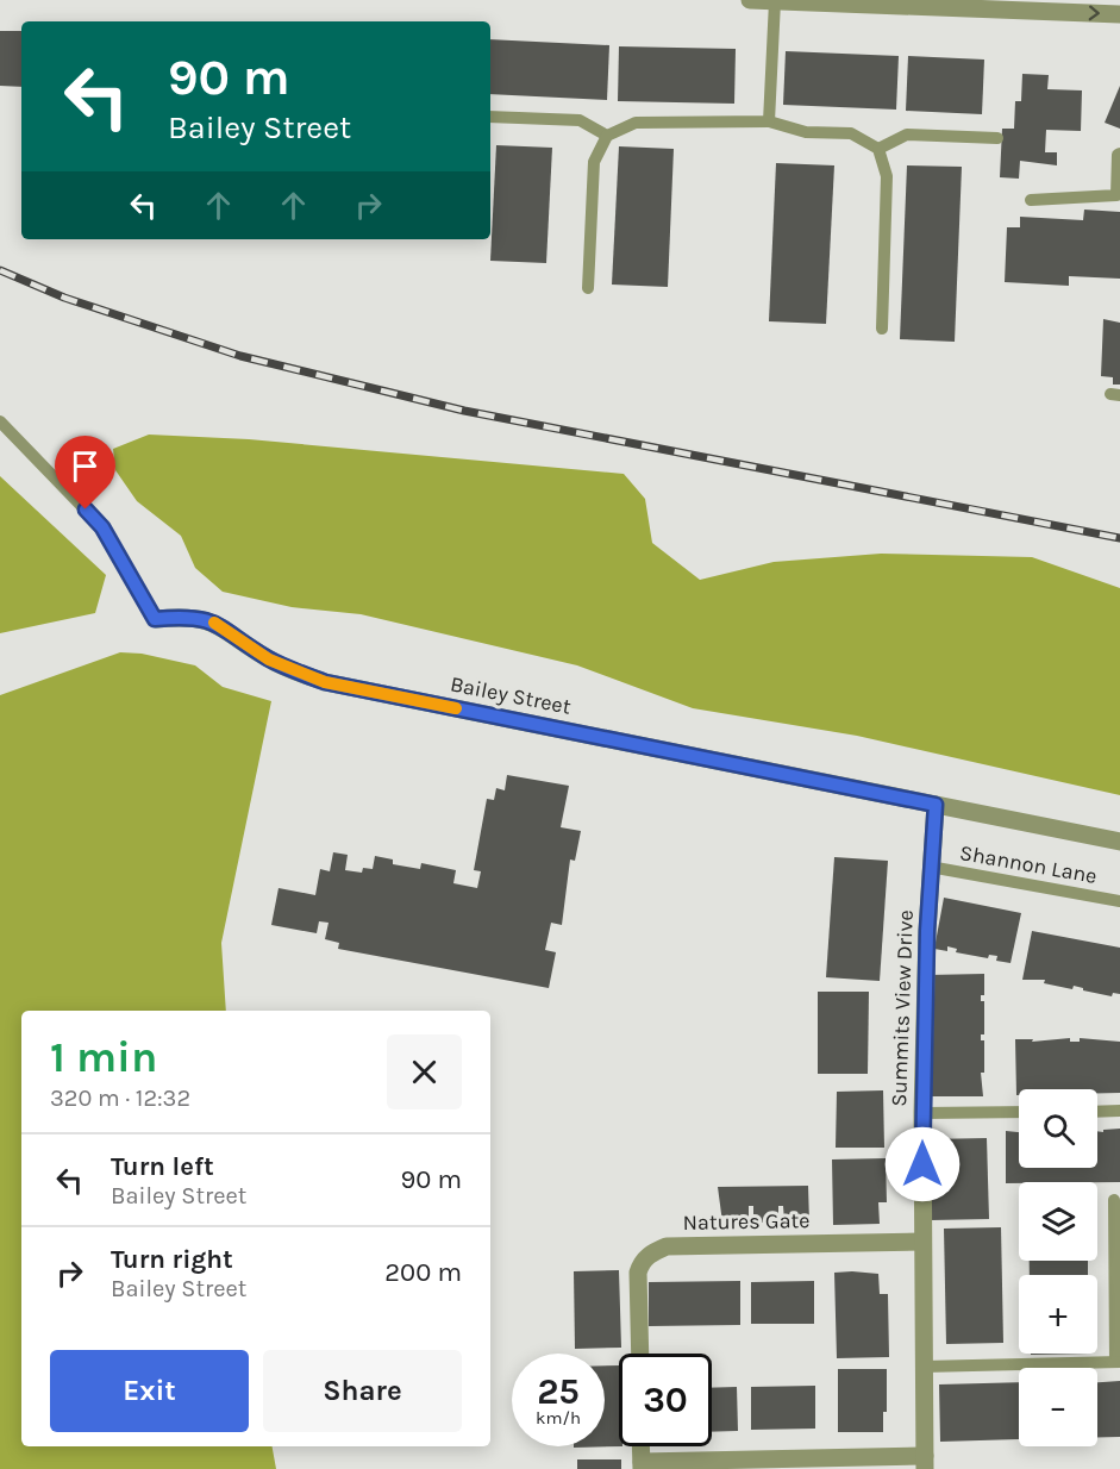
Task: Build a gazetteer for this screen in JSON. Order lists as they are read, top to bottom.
{
  "streets": {
    "street": ["Bailey Street", "Summits View Drive", "Natures Gate"],
    "lane": ["Shannon Lane"]
  },
  "crossings": [
    ["Bailey Street", "Summits View Drive"],
    ["Shannon Lane", "Summits View Drive"],
    ["Summits View Drive", "Natures Gate"]
  ],
  "page": {
    "turn": ["90 m", "Bailey Street"],
    "heading": ["1 min", "320 m · 12:32"],
    "map_buttons": ["+", "−"],
    "list": [
      {
        "name": "Turn left",
        "note": "Bailey Street",
        "value": "90 m"
      },
      {
        "name": "Turn right",
        "note": "Bailey Street",
        "value": "200 m"
      }
    ],
    "buttons": ["Exit", "Share"],
    "speed": "25 km/h",
    "limit": "30"
  }
}
